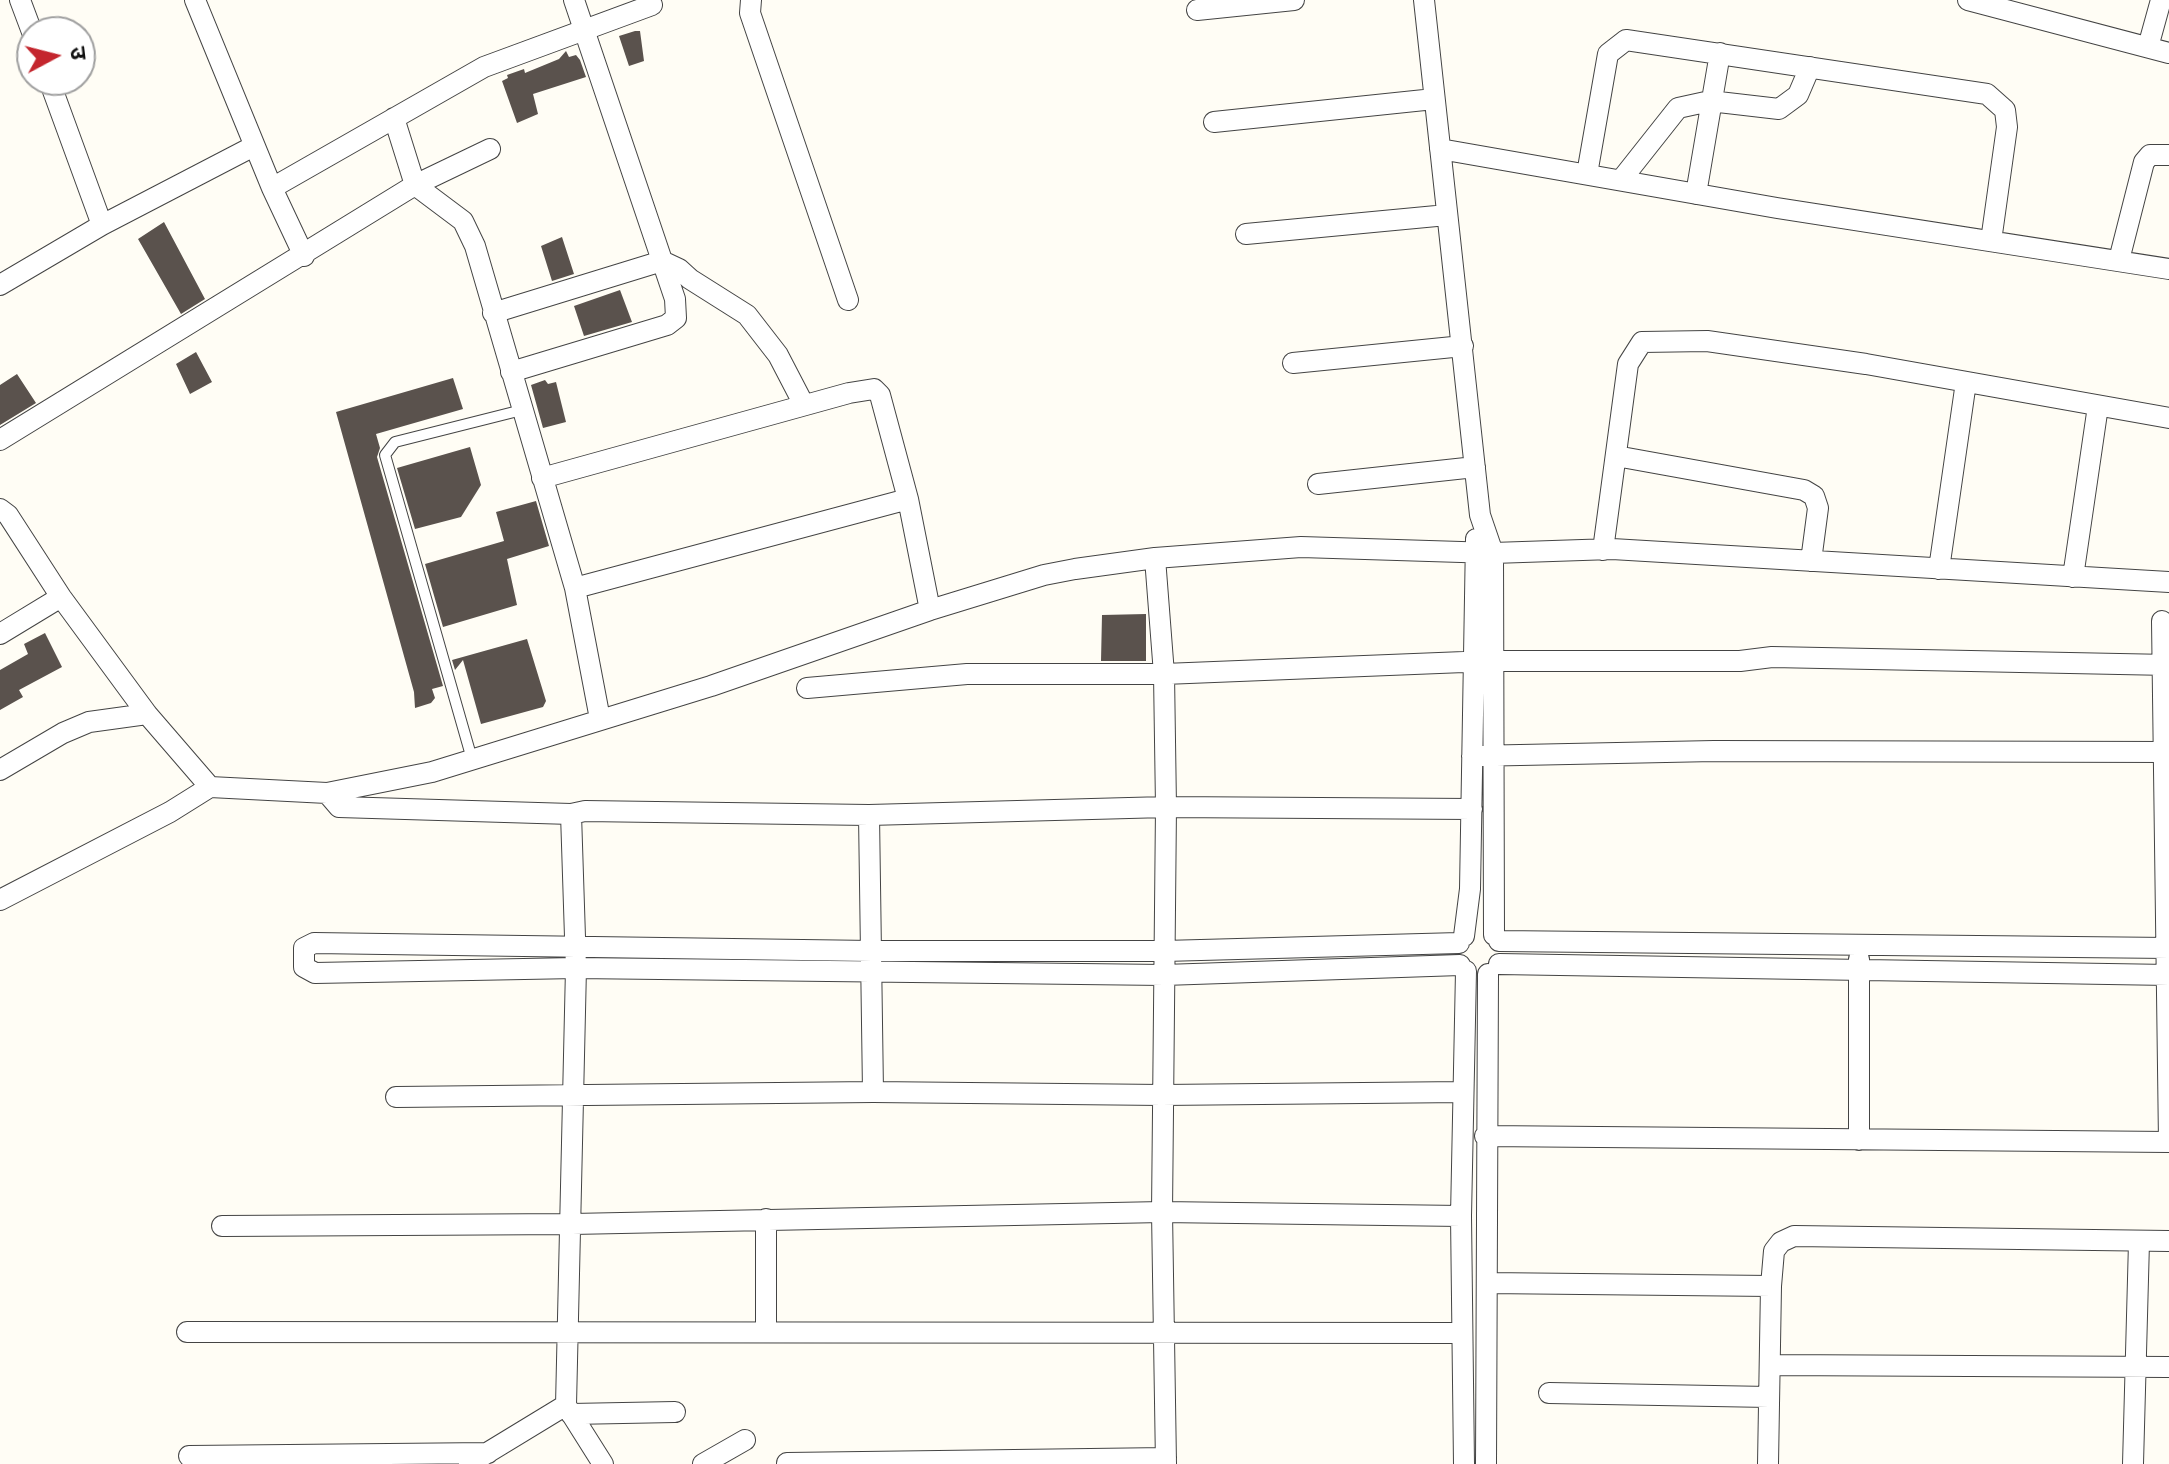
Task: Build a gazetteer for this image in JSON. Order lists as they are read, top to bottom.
{
  "north": "right"
}
